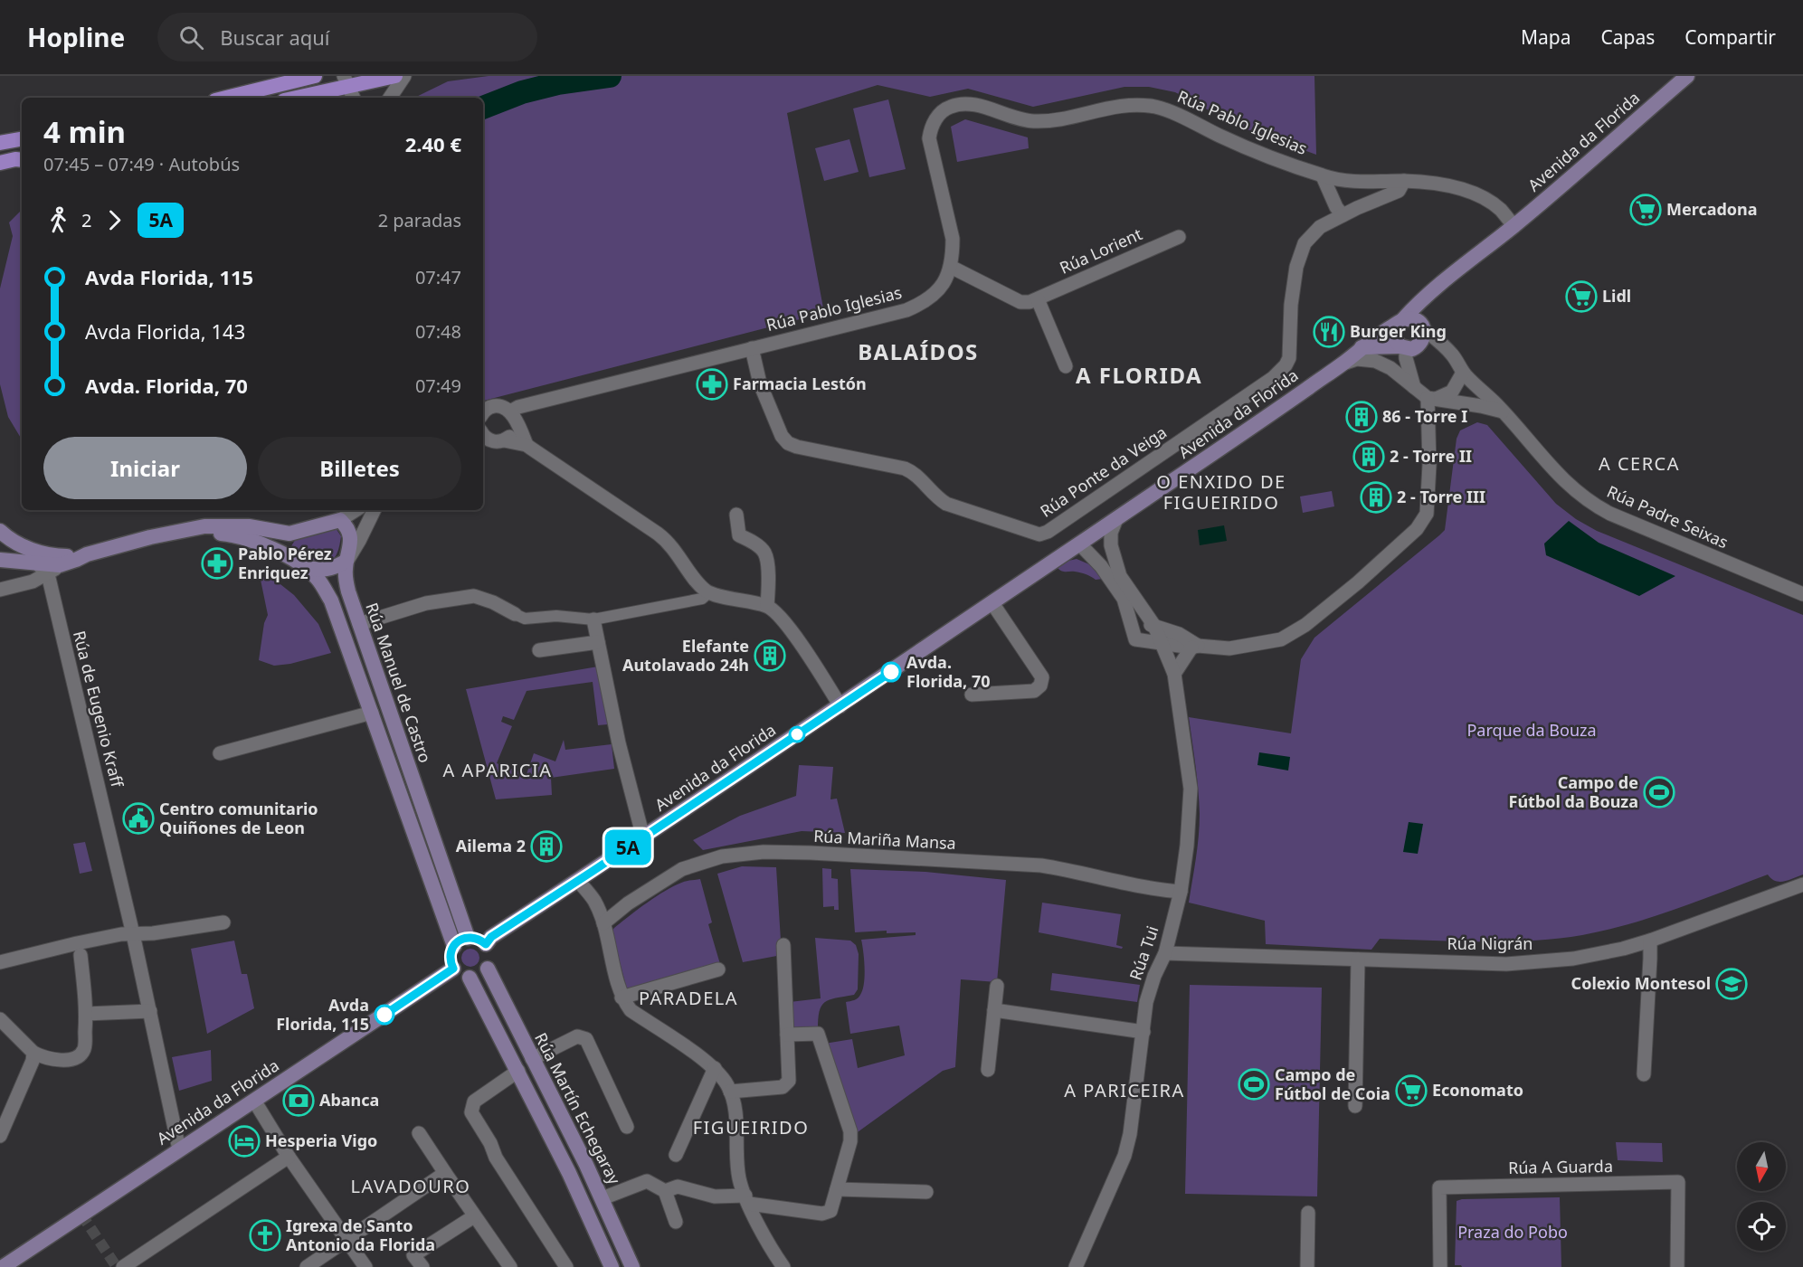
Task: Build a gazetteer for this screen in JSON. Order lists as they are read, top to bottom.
{
  "streets": {
    "main road": ["Avenida da Florida", "Rúa Manuel de Castro", "Rúa Martín Echegaray"],
    "street": [
      "Rúa Pablo Iglesias",
      "Rúa Lorient",
      "Rúa Ponte da Veiga",
      "Rúa Padre Seixas",
      "Rúa de Eugenio Kraff",
      "Rúa Mariña Mansa",
      "Rúa Nigrán",
      "Rúa Tui",
      "Rúa A Guarda"
    ]
  },
  "crossings": [
    ["Rúa Pablo Iglesias", "Avenida da Florida"],
    ["Rúa Pablo Iglesias", "Rúa Lorient"],
    ["Rúa Pablo Iglesias", "Rúa Ponte da Veiga"],
    ["Avenida da Florida", "Rúa Padre Seixas"],
    ["Avenida da Florida", "Rúa Manuel de Castro"],
    ["Avenida da Florida", "Rúa de Eugenio Kraff"],
    ["Avenida da Florida", "Rúa Tui"],
    ["Avenida da Florida", "Rúa Martín Echegaray"],
    ["Rúa Manuel de Castro", "Rúa Martín Echegaray"],
    ["Rúa Mariña Mansa", "Rúa Tui"],
    ["Rúa Nigrán", "Rúa Tui"]
  ],
  "districts": [
    "BALAÍDOS",
    "A FLORIDA",
    "A CERCA",
    "O ENXIDO DE FIGUEIRIDO",
    "A APARICIA",
    "PARADELA",
    "A PARICEIRA",
    "FIGUEIRIDO",
    "LAVADOURO"
  ],
  "parks": ["Parque da Bouza", "Praza do Pobo"],
  "places": {
    "supermarket": ["Mercadona", "Lidl", "Economato"],
    "restaurant": ["Burger King"],
    "pharmacy": ["Farmacia Lestón", "Pablo Pérez Enriquez"],
    "building": [
      "86 - Torre I",
      "2 - Torre II",
      "2 - Torre III",
      "Elefante Autolavado 24h",
      "Ailema 2"
    ],
    "other": ["Avda. Florida, 70", "Avda Florida, 115"],
    "sports": ["Campo de Fútbol da Bouza", "Campo de Fútbol de Coia"],
    "public building": ["Centro comunitario Quiñones de Leon"],
    "school or university": ["Colexio Montesol"],
    "bank": ["Abanca"],
    "hotel": ["Hesperia Vigo"],
    "church": ["Igrexa de Santo Antonio da Florida"]
  },
  "lines": ["bus line 5A"],
  "north": "bottom",
  "page": {
    "header": "Hopline",
    "search": "Buscar aquí",
    "nav": ["Mapa", "Capas", "Compartir"],
    "on_map": "5A",
    "heading": ["4 min", "07:45 – 07:49 · Autobús", "2.40 €"],
    "legs": ["2", "5A", "2 paradas"],
    "list": [
      {
        "name": "Avda Florida, 115",
        "value": "07:47"
      },
      {
        "name": "Avda Florida, 143",
        "value": "07:48"
      },
      {
        "name": "Avda. Florida, 70",
        "value": "07:49"
      }
    ],
    "buttons": ["Iniciar", "Billetes"]
  }
}
